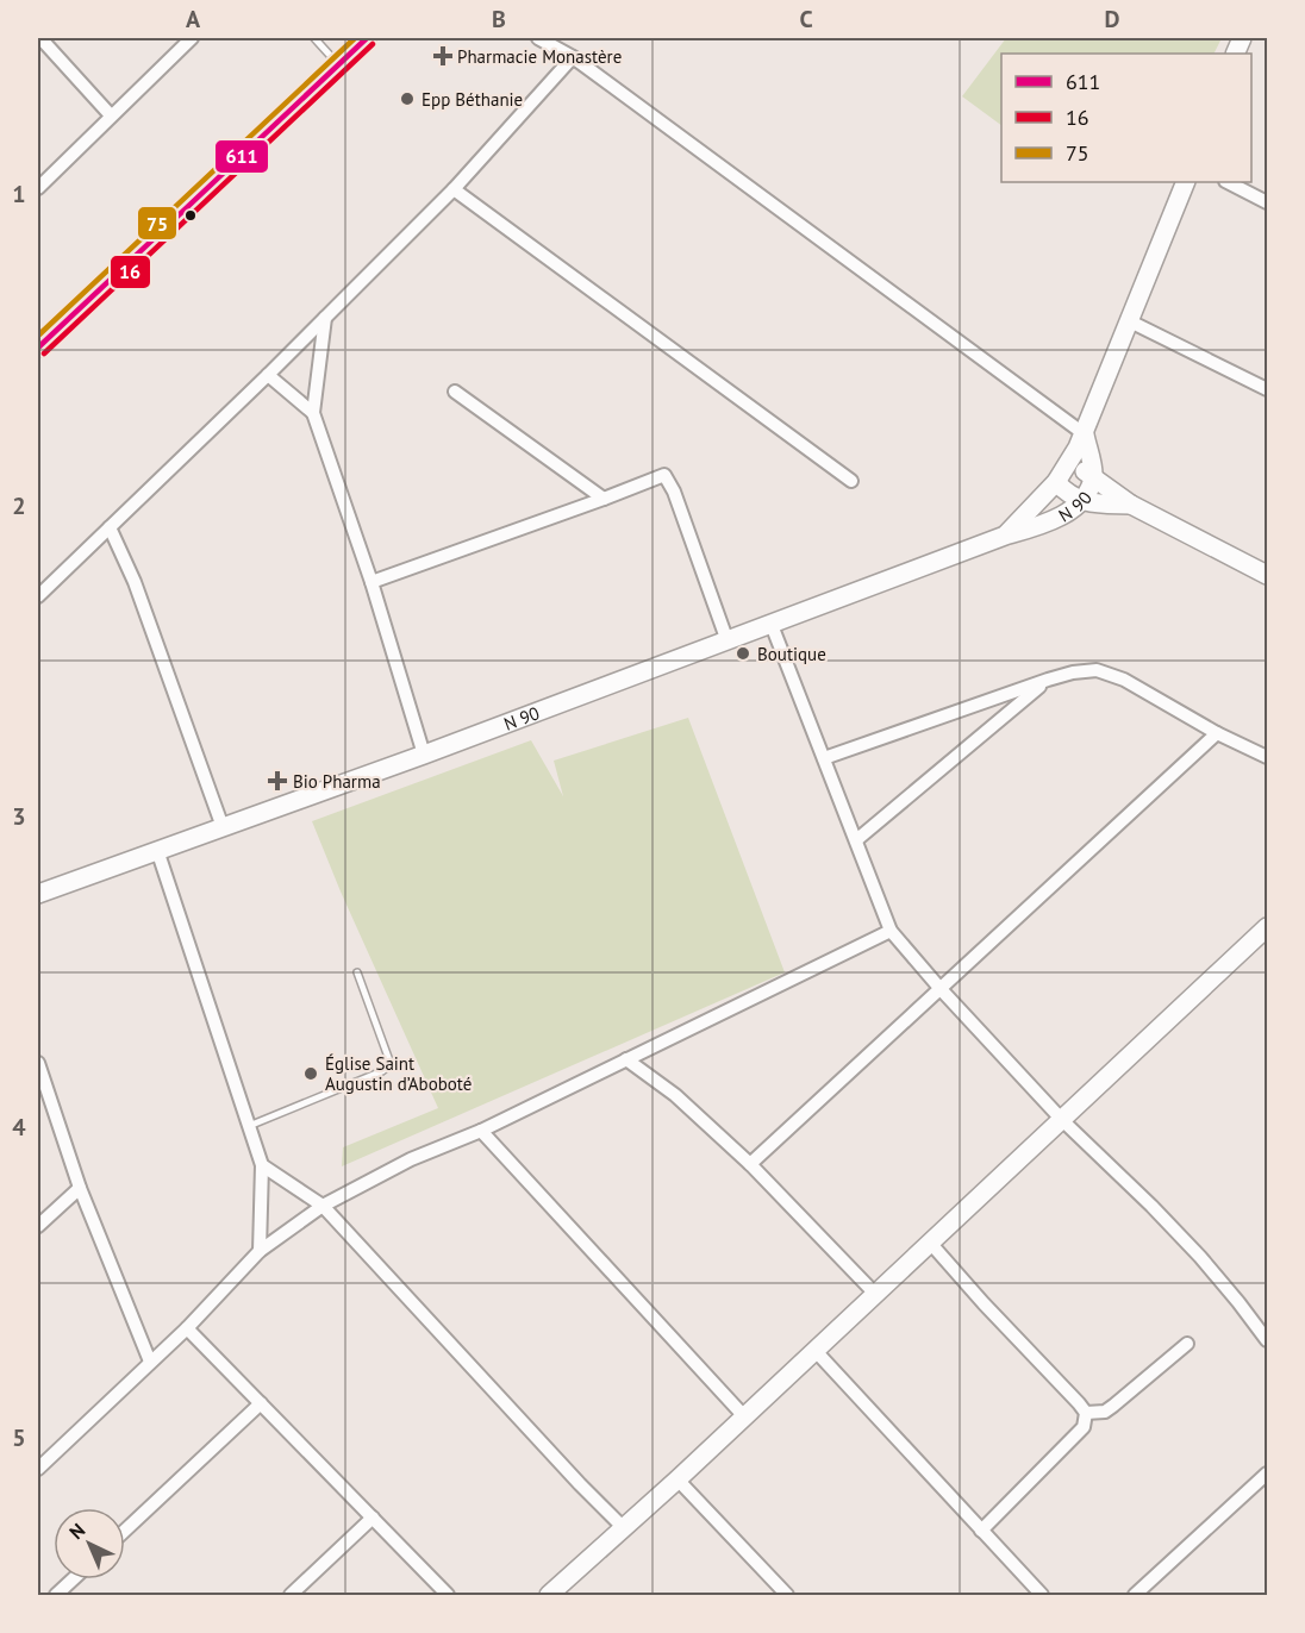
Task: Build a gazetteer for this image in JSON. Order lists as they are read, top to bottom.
{
  "streets": {
    "street": ["N 90"]
  },
  "places": {
    "health": ["Pharmacie Monastère", "Bio Pharma"],
    "other": ["Epp Béthanie", "Boutique", "Église Saint Augustin d’Aboboté"]
  },
  "lines": ["transit line 611", "transit line 75", "transit line 16"],
  "legend": ["611", "16", "75"],
  "north": "top left",
  "grid": {
    "columns": [
      "A",
      "B",
      "C",
      "D"
    ],
    "rows": [
      "1",
      "2",
      "3",
      "4",
      "5"
    ]
  }
}
